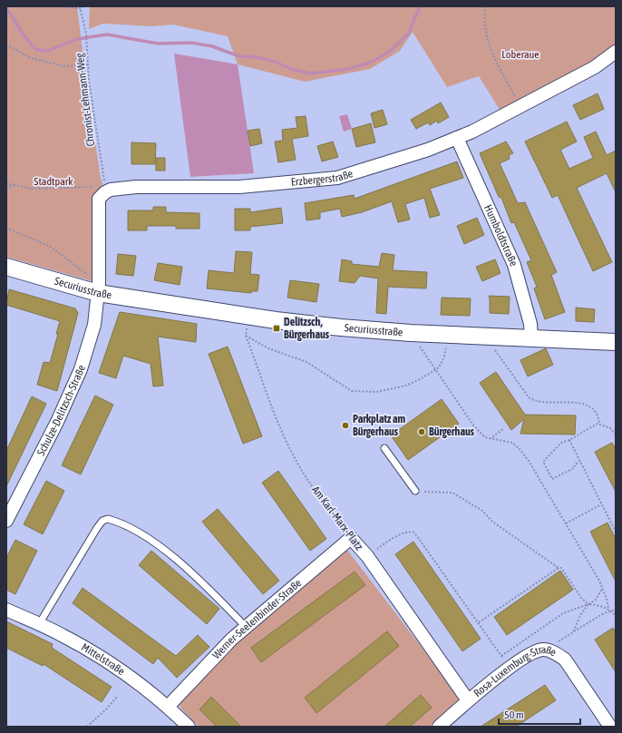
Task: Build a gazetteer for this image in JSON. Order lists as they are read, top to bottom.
{
  "streets": {
    "street": [
      "Erzbergerstraße",
      "Humboldtstraße",
      "Securiusstraße",
      "Schulze-Delitzsch-Straße",
      "Am Karl-Marx-Platz",
      "Werner-Seelenbinder-Straße",
      "Mittelstraße",
      "Rosa-Luxemburg-Straße"
    ],
    "path": ["Chronist-Lehmann-Weg"]
  },
  "crossings": [
    ["Chronist-Lehmann-Weg", "Erzbergerstraße"],
    ["Erzbergerstraße", "Humboldtstraße"],
    ["Humboldtstraße", "Securiusstraße"],
    ["Securiusstraße", "Schulze-Delitzsch-Straße"],
    ["Securiusstraße", "Am Karl-Marx-Platz"],
    ["Am Karl-Marx-Platz", "Werner-Seelenbinder-Straße"],
    ["Am Karl-Marx-Platz", "Rosa-Luxemburg-Straße"],
    ["Werner-Seelenbinder-Straße", "Mittelstraße"]
  ],
  "parks": ["Loberaue", "Stadtpark"],
  "places": {
    "transit": ["Delitzsch, Bürgerhaus"],
    "other": ["Parkplatz am Bürgerhaus", "Bürgerhaus"]
  },
  "scale_bar": "50 m"
}
